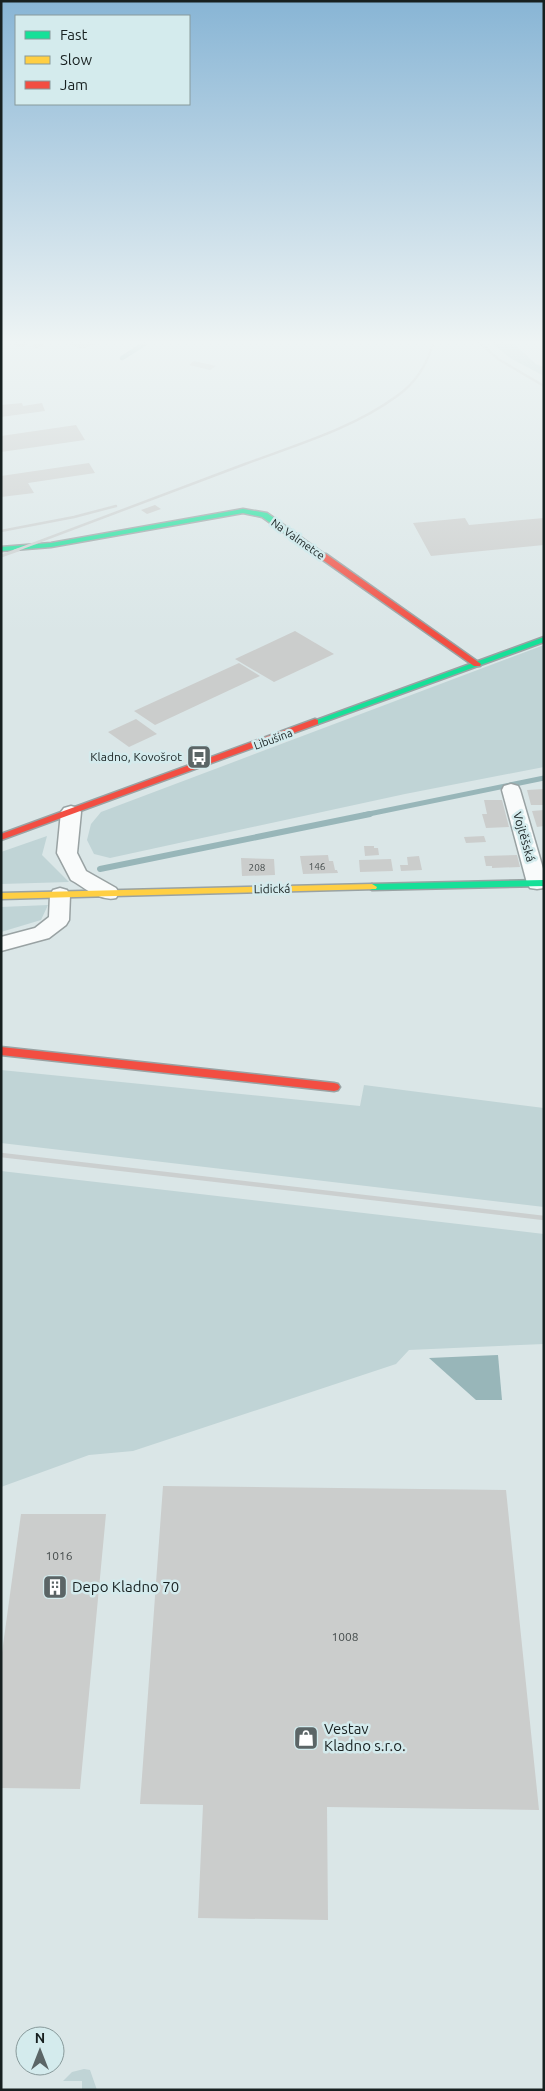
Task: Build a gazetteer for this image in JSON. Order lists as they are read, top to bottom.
{
  "streets": {
    "street": [
      "Na Valmetce",
      "Libušina",
      "Vojtěšská",
      "Lidická"
    ]
  },
  "crossings": [
    ["Na Valmetce", "Libušina"],
    ["Vojtěšská", "Lidická"]
  ],
  "places": {
    "bus stop": ["Kladno, Kovošrot"],
    "building": ["Depo Kladno 70"],
    "shop": ["Vestav Kladno s.r.o."]
  },
  "house_numbers": [
    "146",
    "208",
    "1016",
    "1008"
  ],
  "legend": ["Fast", "Slow", "Jam"],
  "north": "top"
}
